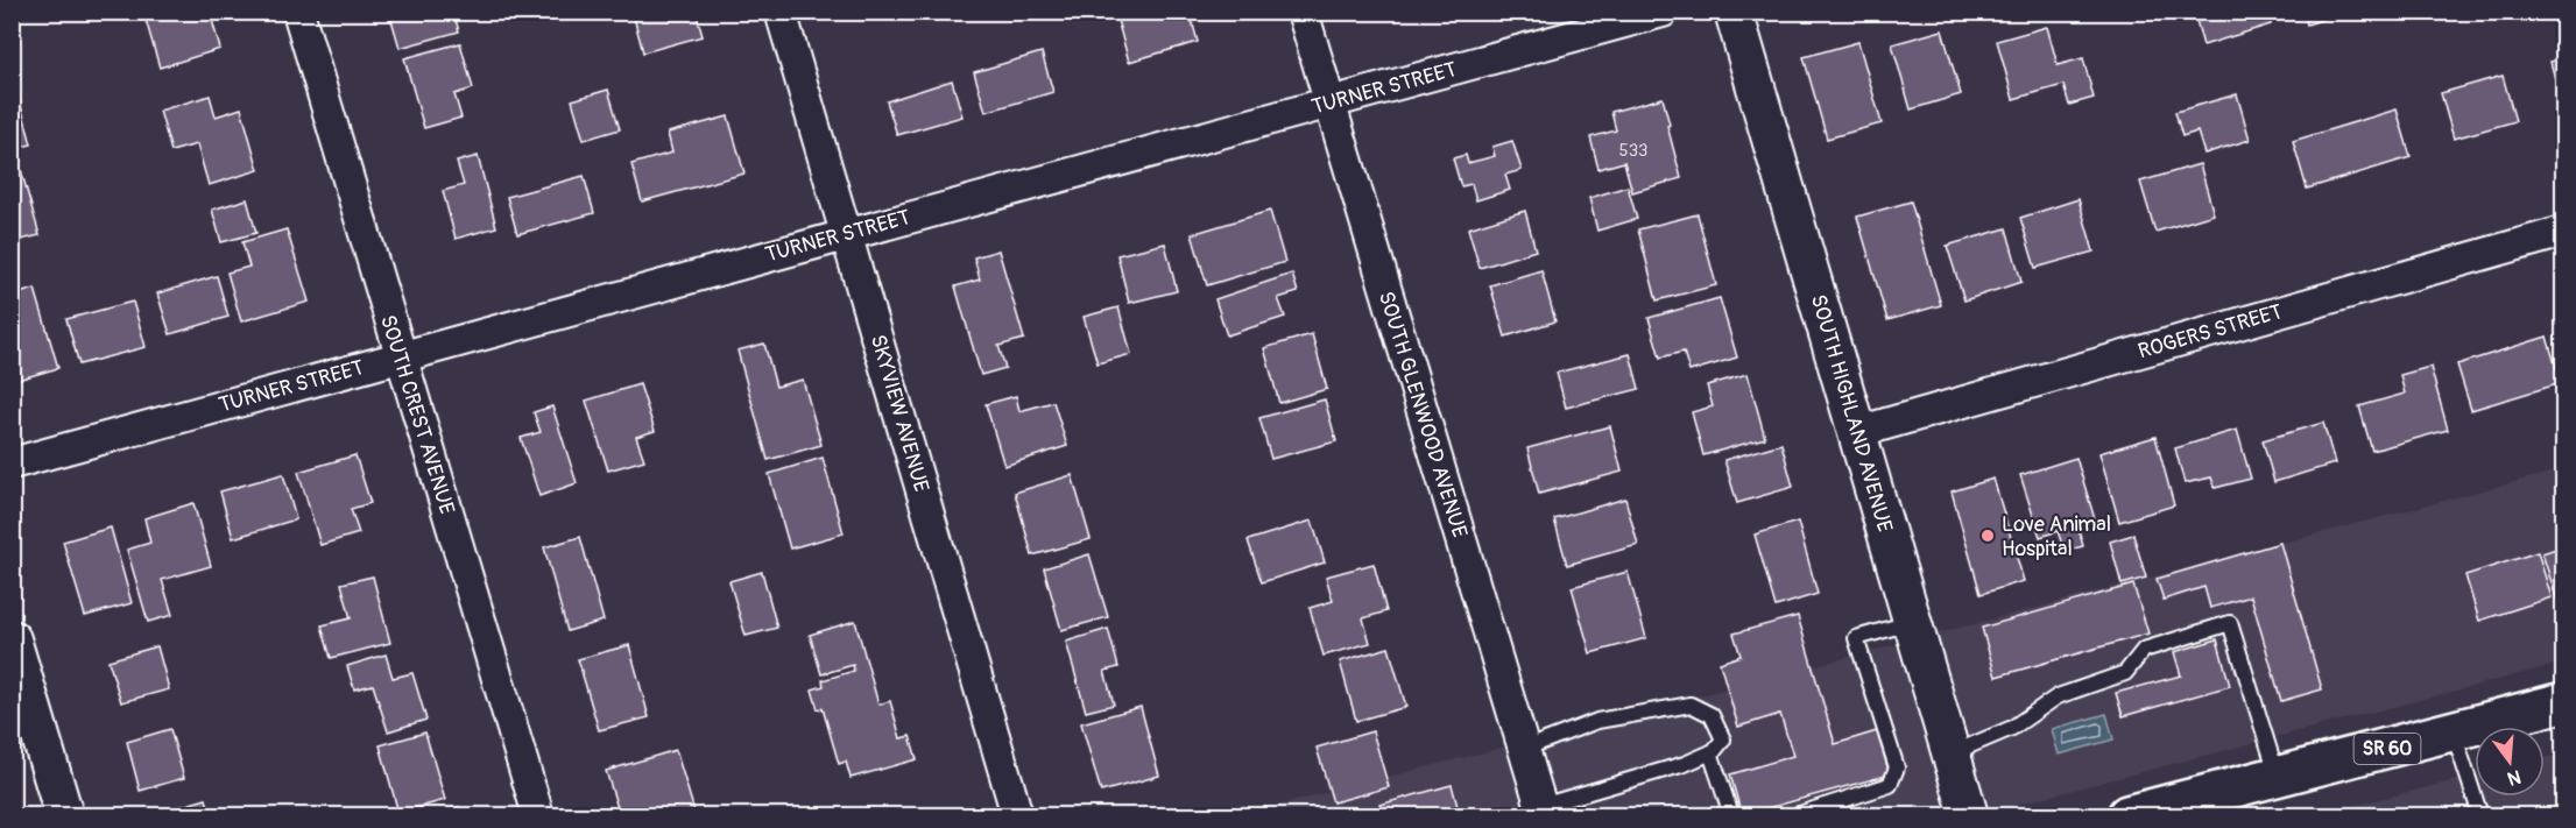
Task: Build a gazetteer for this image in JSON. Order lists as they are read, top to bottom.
{
  "streets": {
    "main road": ["SR 60"],
    "street": [
      "TURNER STREET",
      "ROGERS STREET",
      "SKYVIEW AVENUE",
      "SOUTH HIGHLAND AVENUE",
      "SOUTH CREST AVENUE",
      "SOUTH GLENWOOD AVENUE"
    ]
  },
  "crossings": [
    ["TURNER STREET", "SKYVIEW AVENUE"],
    ["TURNER STREET", "SOUTH CREST AVENUE"],
    ["TURNER STREET", "SOUTH GLENWOOD AVENUE"],
    ["ROGERS STREET", "SOUTH HIGHLAND AVENUE"]
  ],
  "places": ["Love Animal Hospital"],
  "house_numbers": ["533"],
  "north": "bottom"
}
